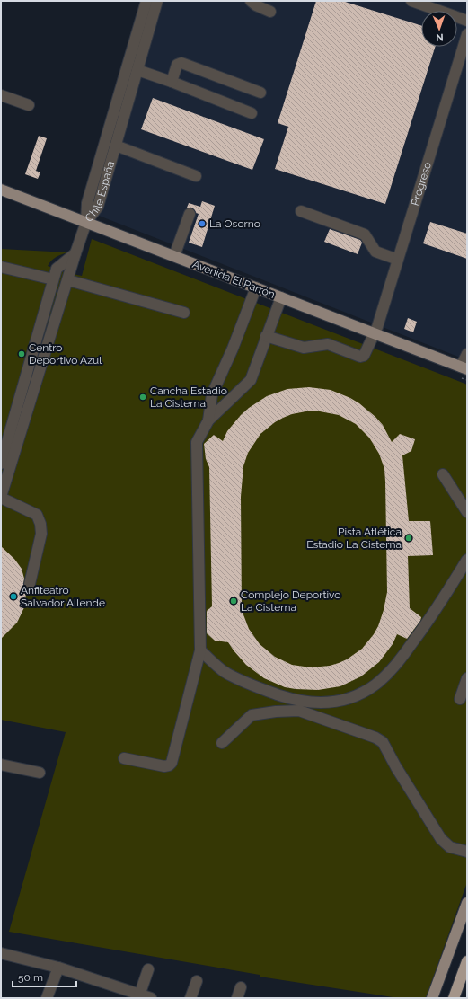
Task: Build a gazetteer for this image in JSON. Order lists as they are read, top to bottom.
{
  "streets": {
    "main road": ["Avenida El Parrón"],
    "street": ["Progreso", "Chile España"]
  },
  "crossings": [
    ["Progreso", "Avenida El Parrón"],
    ["Chile España", "Avenida El Parrón"]
  ],
  "places": [
    "La Osorno",
    "Centro Deportivo Azul",
    "Cancha Estadio La Cisterna",
    "Pista Atlética Estadio La Cisterna",
    "Anfiteatro Salvador Allende",
    "Complejo Deportivo La Cisterna"
  ],
  "scale_bar": "50 m",
  "north": "bottom"
}
